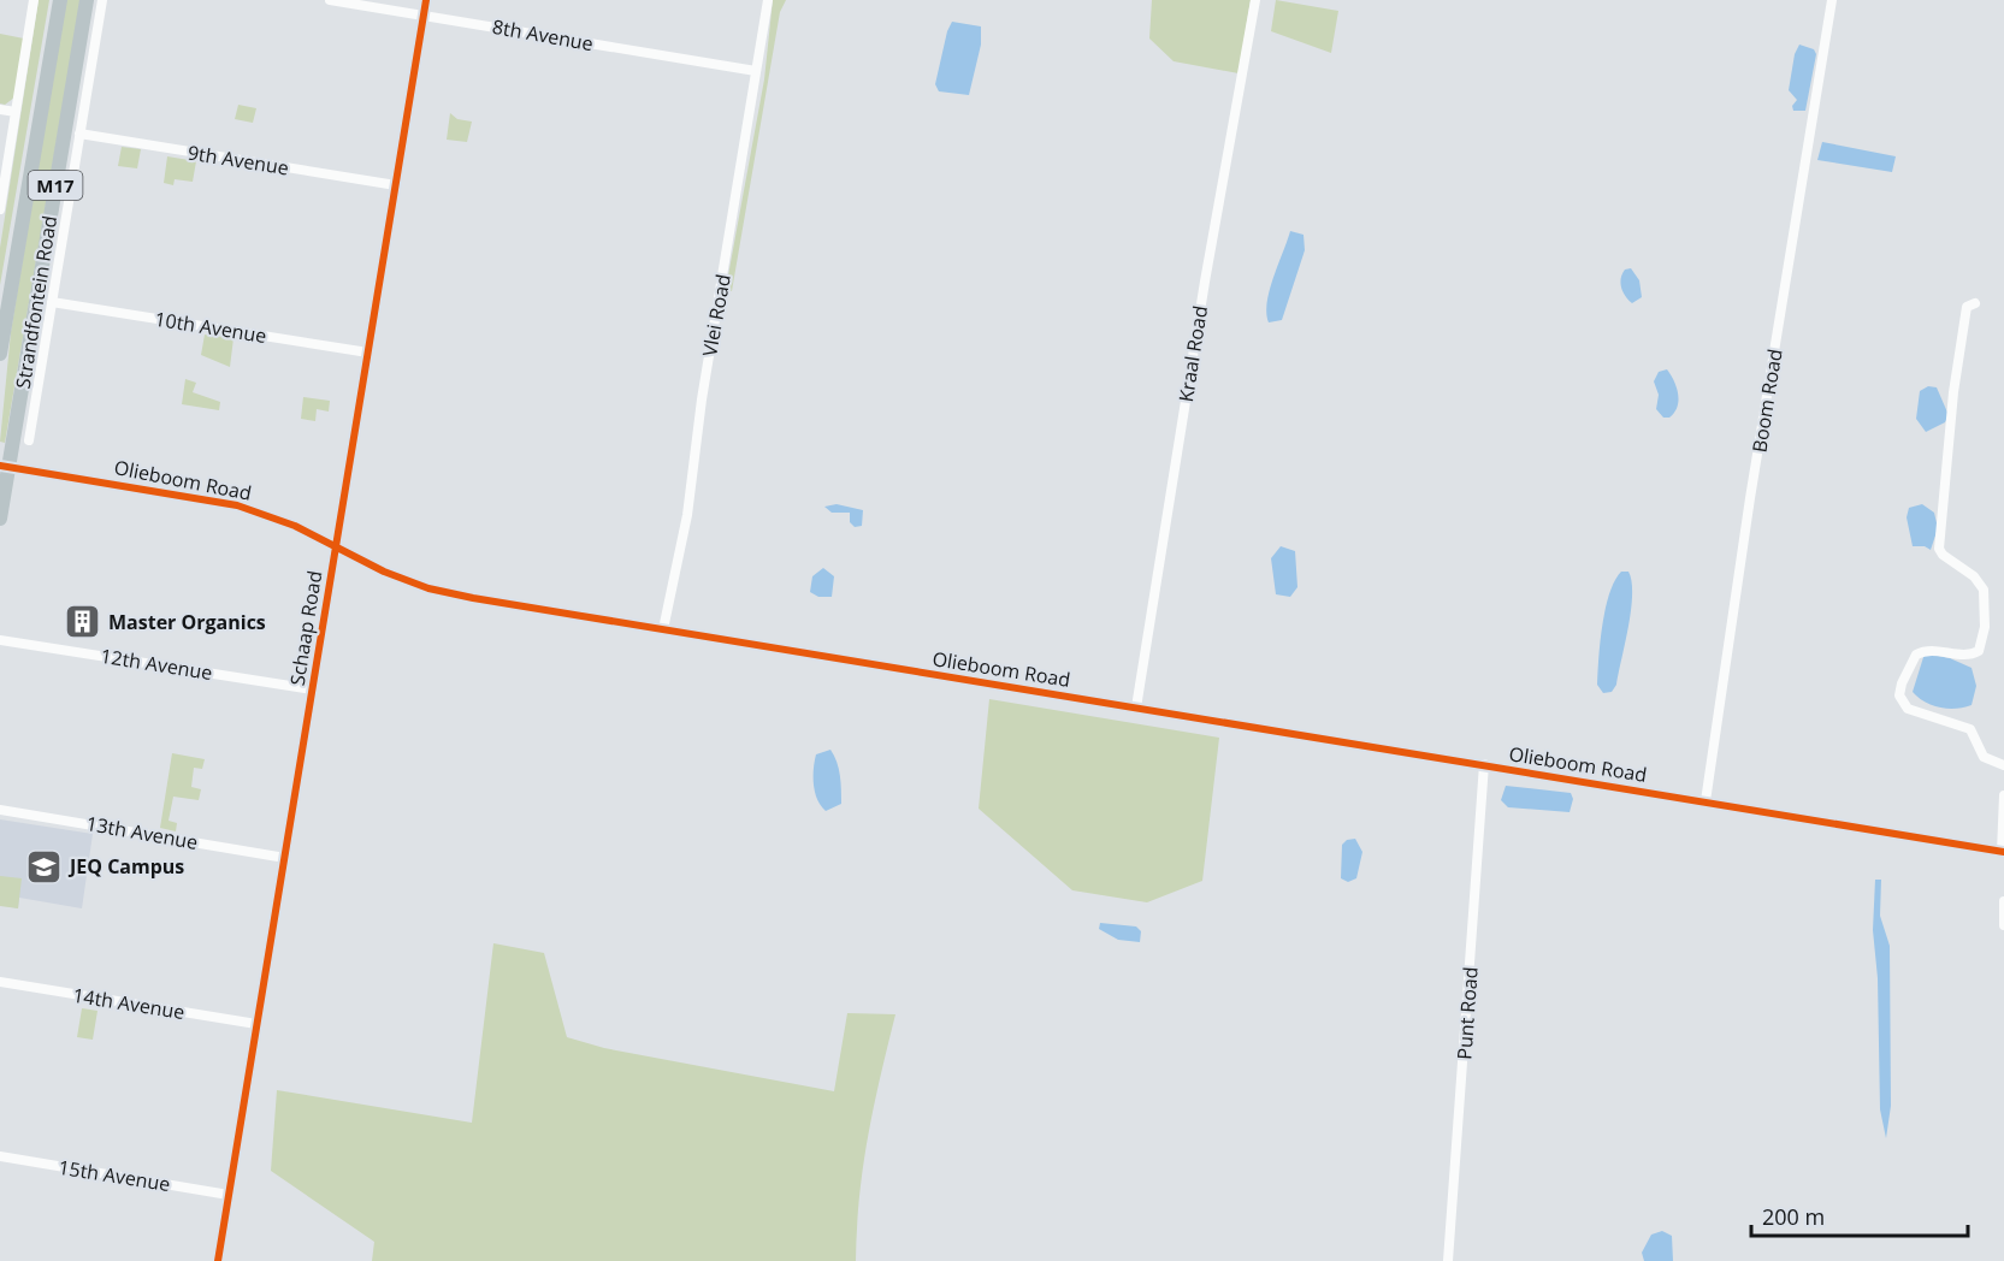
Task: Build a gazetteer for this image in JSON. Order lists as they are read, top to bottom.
{
  "streets": {
    "main road": ["M17", "Strandfontein Road"],
    "street": [
      "8th Avenue",
      "9th Avenue",
      "Vlei Road",
      "10th Avenue",
      "Kraal Road",
      "Boom Road",
      "Olieboom Road",
      "Schaap Road",
      "12th Avenue",
      "13th Avenue",
      "14th Avenue",
      "Punt Road",
      "15th Avenue"
    ]
  },
  "crossings": [
    ["8th Avenue", "Vlei Road"],
    ["8th Avenue", "Schaap Road"],
    ["9th Avenue", "Schaap Road"],
    ["Strandfontein Road", "Olieboom Road"],
    ["Vlei Road", "Olieboom Road"],
    ["10th Avenue", "Schaap Road"],
    ["Kraal Road", "Olieboom Road"],
    ["Boom Road", "Olieboom Road"],
    ["Olieboom Road", "Schaap Road"],
    ["Olieboom Road", "Punt Road"],
    ["Schaap Road", "12th Avenue"],
    ["Schaap Road", "13th Avenue"],
    ["Schaap Road", "14th Avenue"],
    ["Schaap Road", "15th Avenue"]
  ],
  "places": {
    "building": ["Master Organics"],
    "school or university": ["JEQ Campus"]
  },
  "scale_bar": "200 m"
}
